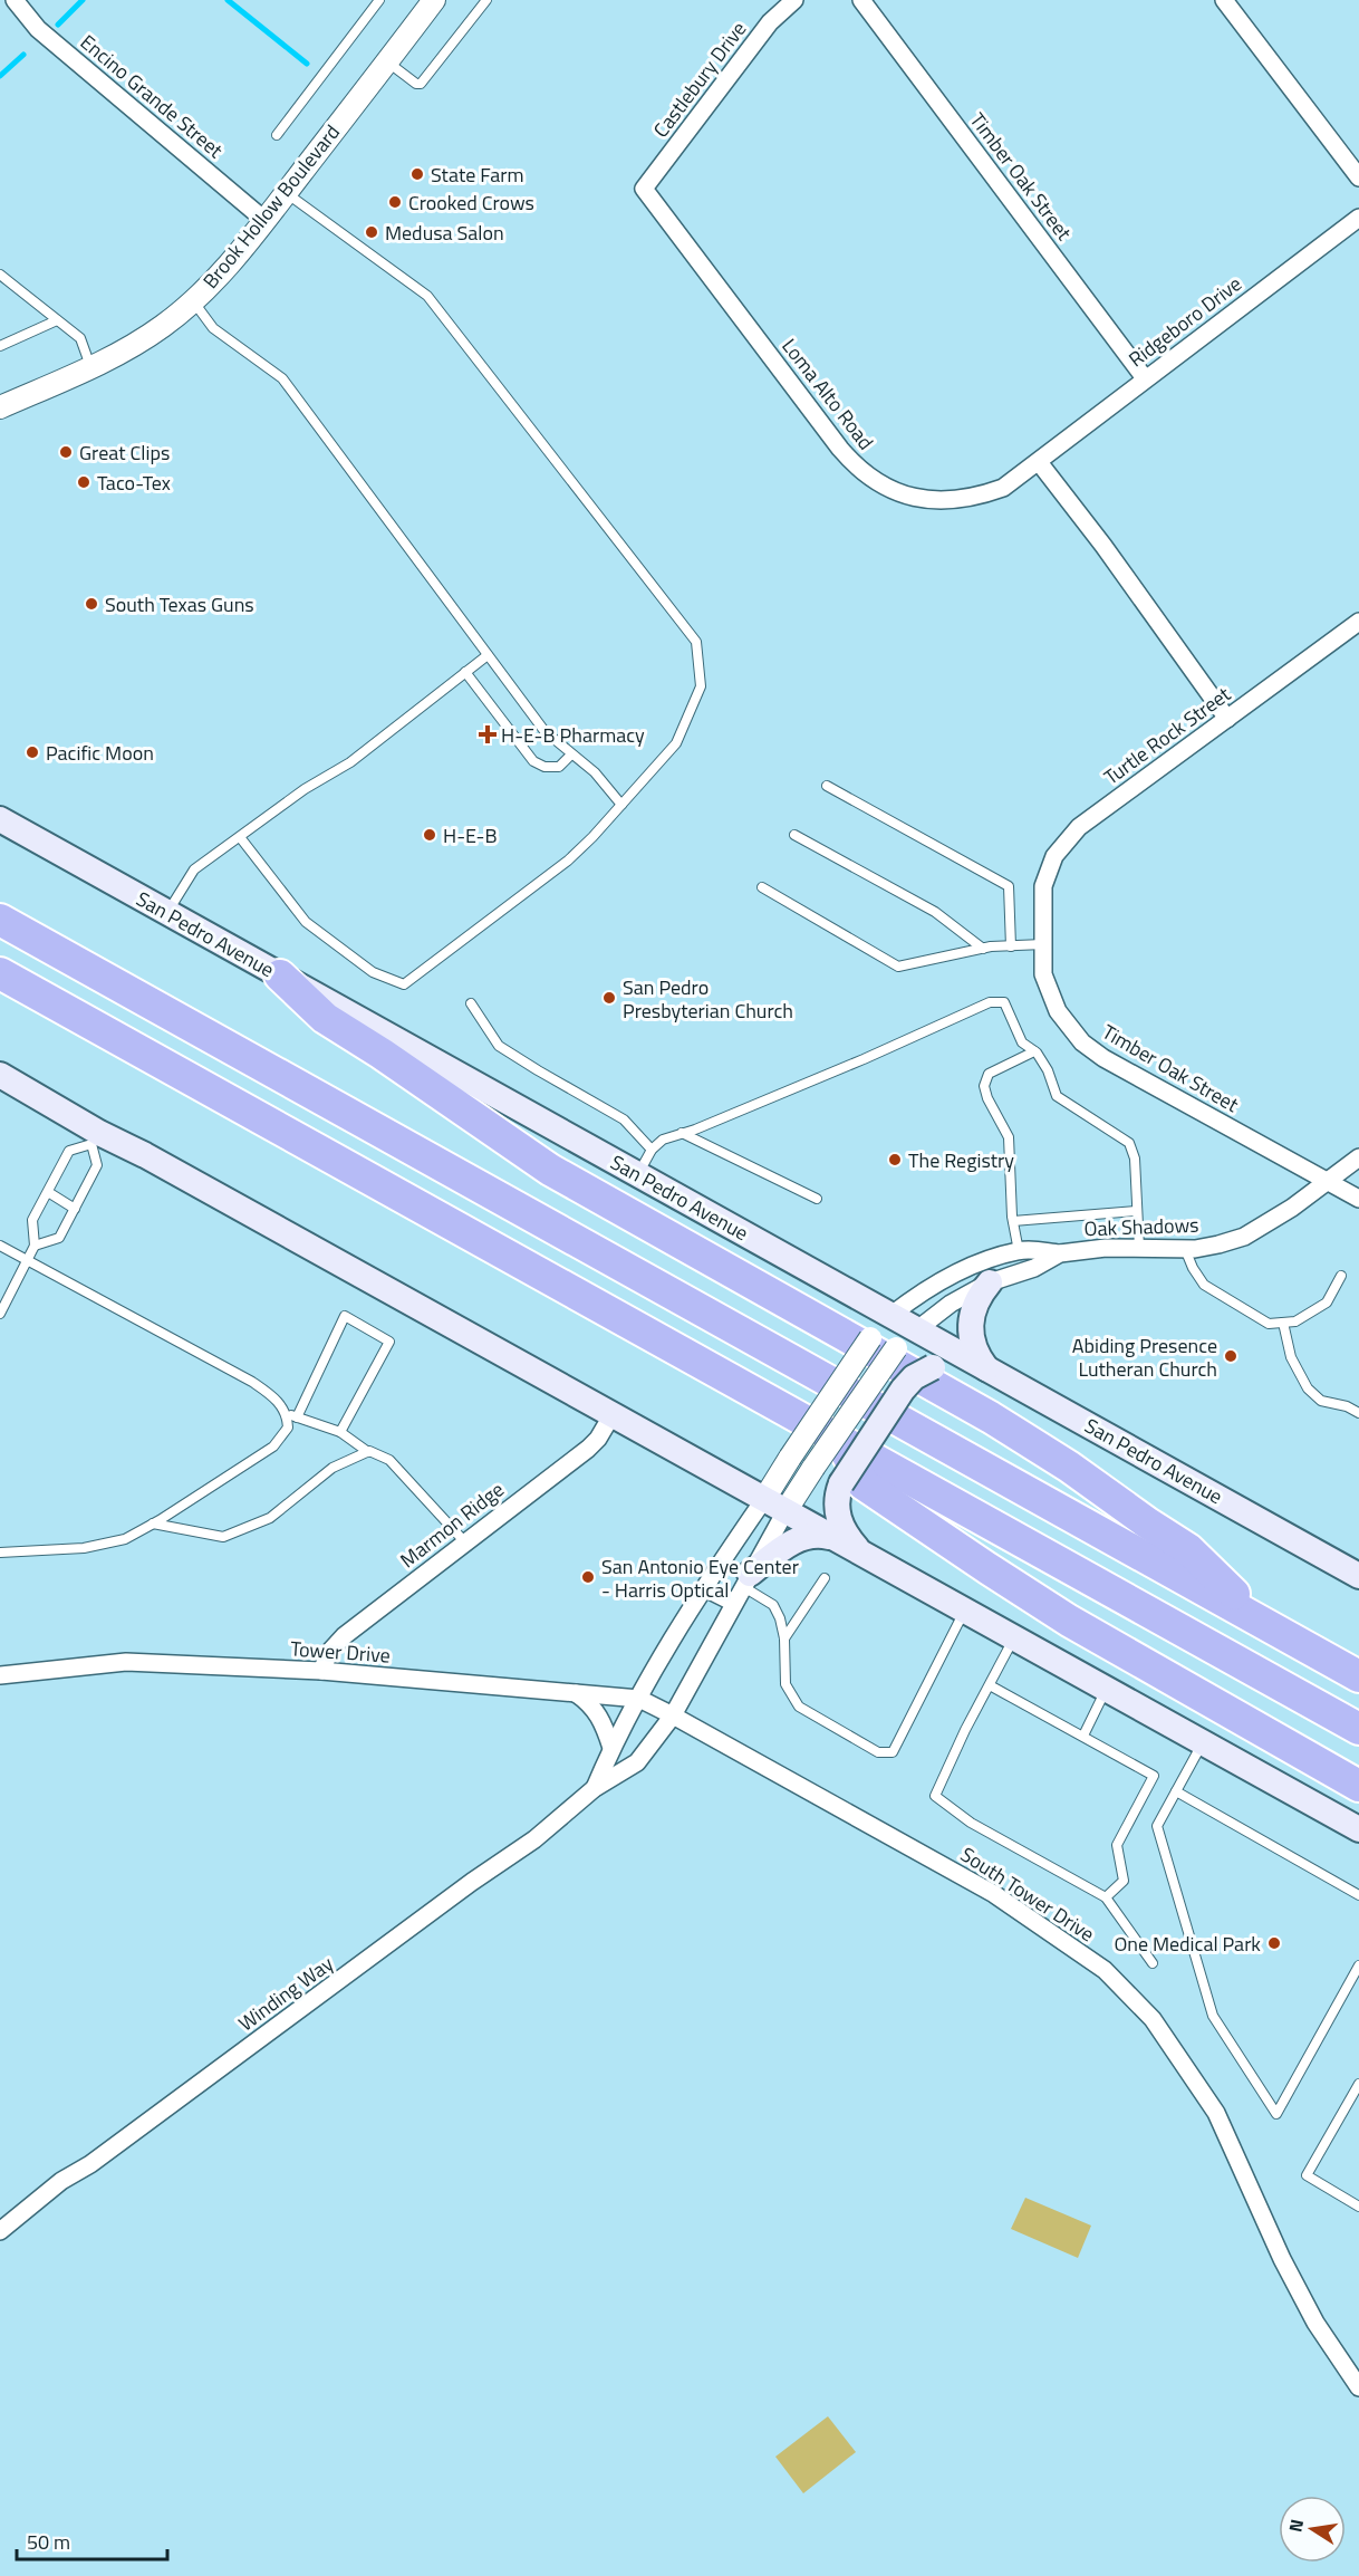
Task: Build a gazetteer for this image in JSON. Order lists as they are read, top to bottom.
{
  "streets": {
    "main road": ["San Pedro Avenue"],
    "street": [
      "Castlebury Drive",
      "Encino Grande Street",
      "Timber Oak Street",
      "Brook Hollow Boulevard",
      "Ridgeboro Drive",
      "Loma Alto Road",
      "Turtle Rock Street",
      "Oak Shadows",
      "Marmon Ridge",
      "Tower Drive",
      "South Tower Drive",
      "Winding Way"
    ]
  },
  "crossings": [
    ["Castlebury Drive", "Loma Alto Road"],
    ["Encino Grande Street", "Brook Hollow Boulevard"],
    ["Timber Oak Street", "Ridgeboro Drive"],
    ["Timber Oak Street", "Turtle Rock Street"],
    ["Timber Oak Street", "Oak Shadows"],
    ["Ridgeboro Drive", "Loma Alto Road"],
    ["San Pedro Avenue", "Oak Shadows"],
    ["Marmon Ridge", "Tower Drive"],
    ["Tower Drive", "South Tower Drive"],
    ["Tower Drive", "Winding Way"],
    ["South Tower Drive", "Winding Way"]
  ],
  "places": {
    "other": [
      "State Farm",
      "Crooked Crows",
      "Medusa Salon",
      "Great Clips",
      "Taco-Tex",
      "South Texas Guns",
      "Pacific Moon",
      "H-E-B",
      "San Pedro Presbyterian Church",
      "The Registry",
      "Abiding Presence Lutheran Church",
      "San Antonio Eye Center - Harris Optical",
      "One Medical Park"
    ],
    "health": ["H-E-B Pharmacy"]
  },
  "scale_bar": "50 m",
  "north": "left"
}
